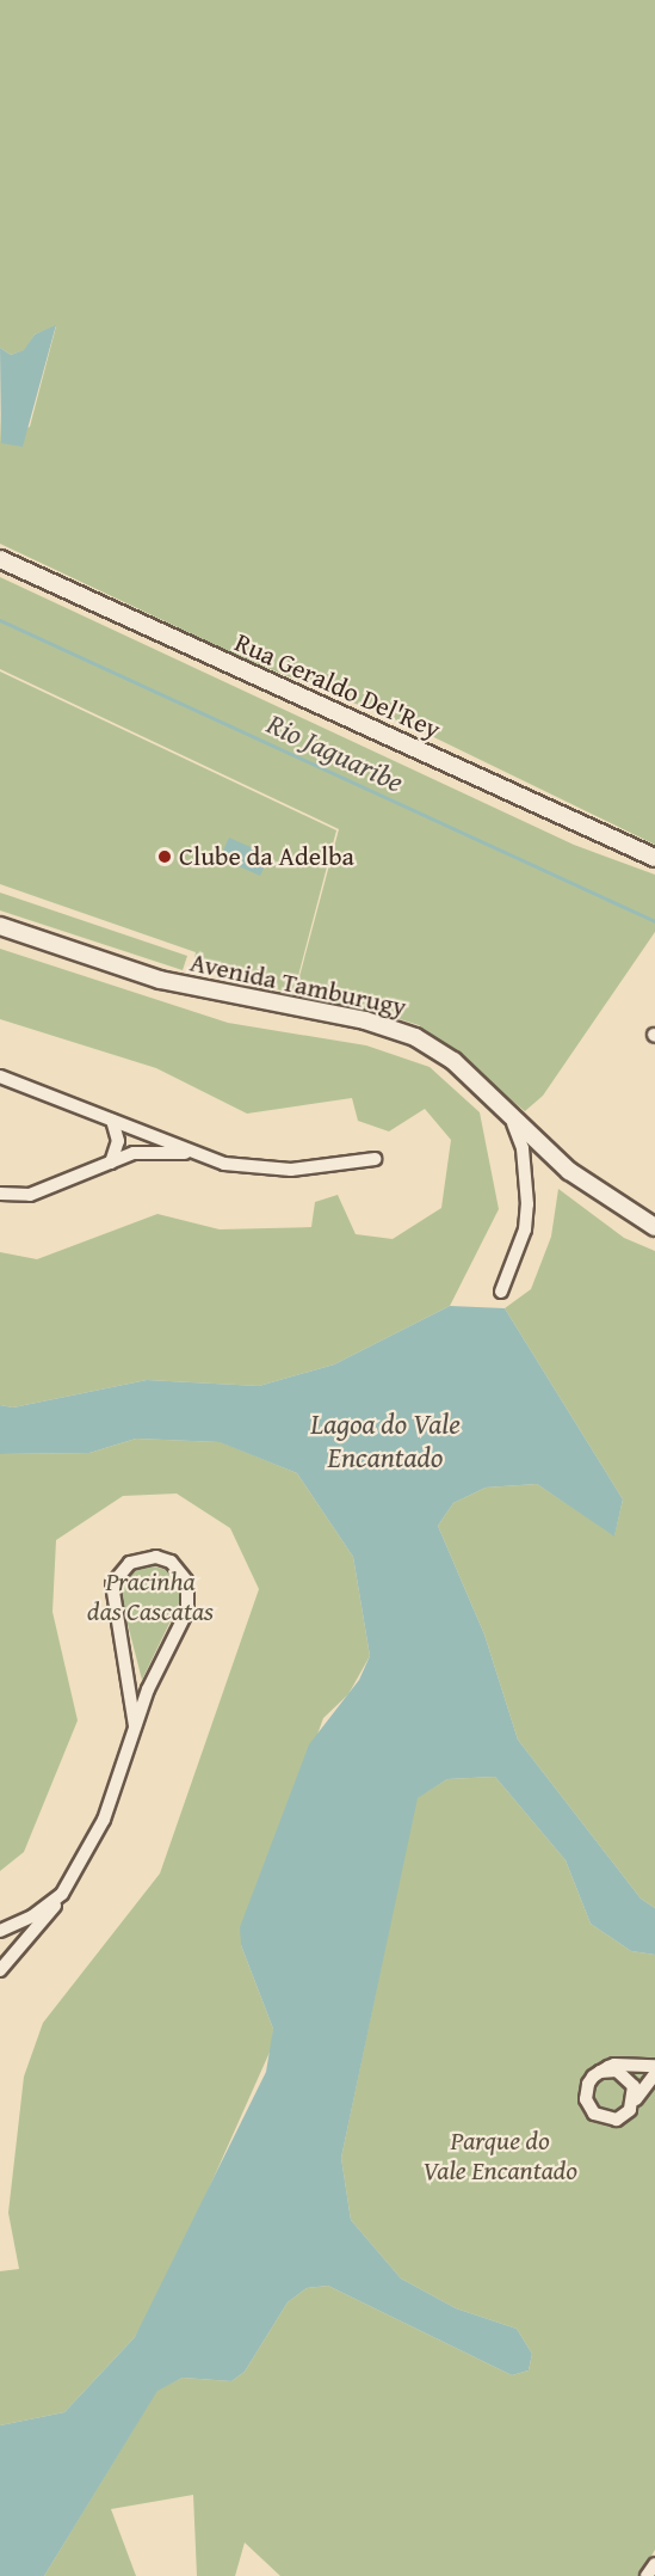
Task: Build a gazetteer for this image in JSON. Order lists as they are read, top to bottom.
{
  "streets": {
    "main road": ["Rua Geraldo Del'Rey", "Avenida Tamburugy"]
  },
  "water": ["Rio Jaguaribe", "Lagoa do Vale Encantado"],
  "parks": ["Pracinha das Cascatas", "Parque do Vale Encantado"],
  "places": ["Clube da Adelba"]
}
